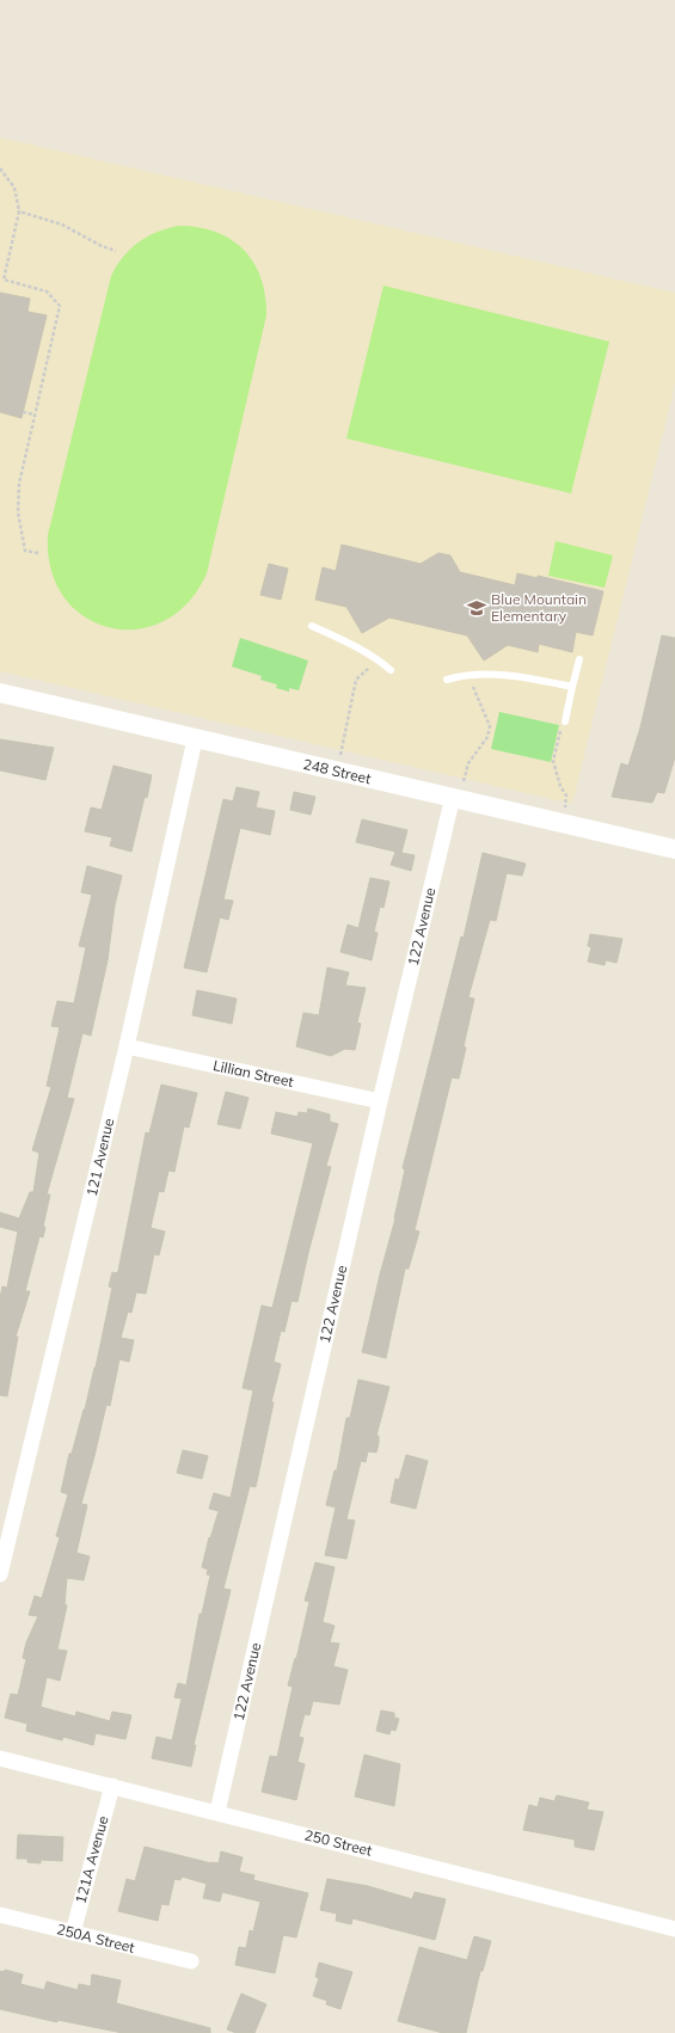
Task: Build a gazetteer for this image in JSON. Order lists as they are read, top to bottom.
{
  "streets": {
    "street": [
      "248 Street",
      "122 Avenue",
      "Lillian Street",
      "121 Avenue",
      "250 Street",
      "121A Avenue",
      "250A Street"
    ]
  },
  "crossings": [
    ["248 Street", "122 Avenue"],
    ["248 Street", "121 Avenue"],
    ["122 Avenue", "Lillian Street"],
    ["122 Avenue", "250 Street"],
    ["Lillian Street", "121 Avenue"],
    ["250 Street", "121A Avenue"],
    ["121A Avenue", "250A Street"]
  ],
  "places": {
    "school or university": ["Blue Mountain Elementary"]
  }
}
